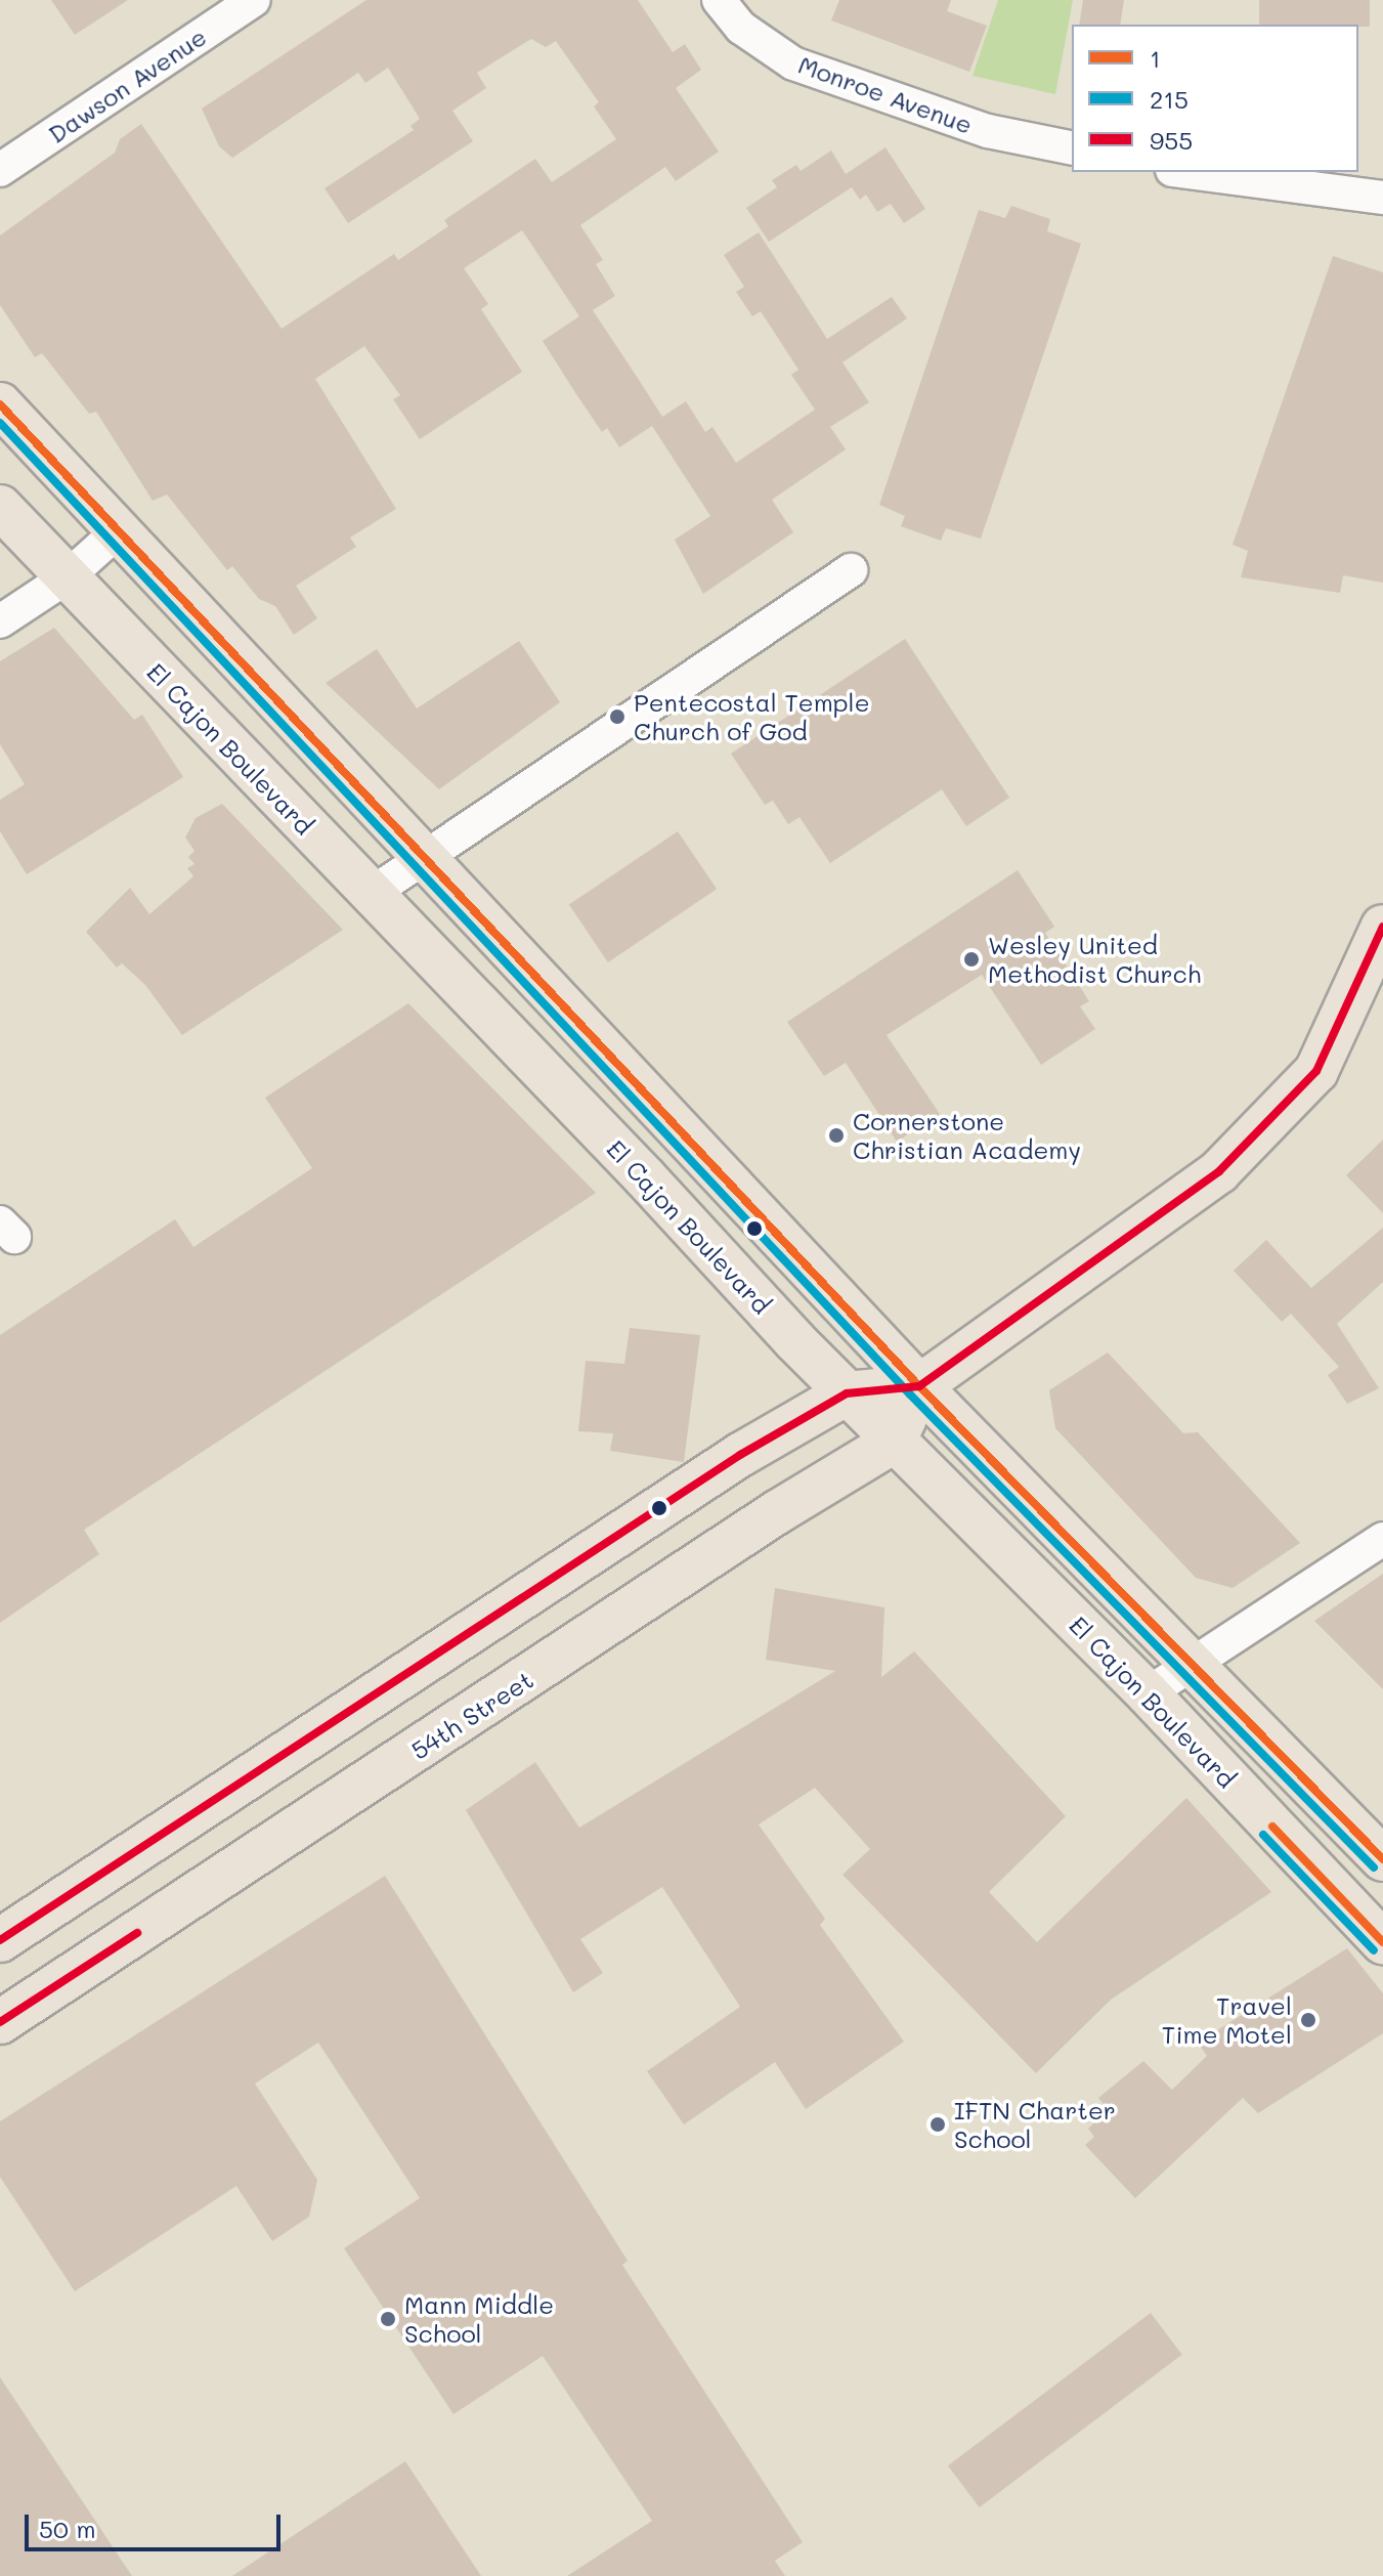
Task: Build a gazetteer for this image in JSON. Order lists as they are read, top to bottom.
{
  "streets": {
    "main road": ["El Cajon Boulevard", "54th Street"],
    "street": ["Dawson Avenue", "Monroe Avenue"]
  },
  "crossings": [
    ["El Cajon Boulevard", "54th Street"]
  ],
  "places": [
    "Pentecostal Temple Church of God",
    "Wesley United Methodist Church",
    "Cornerstone Christian Academy",
    "Travel Time Motel",
    "IFTN Charter School",
    "Mann Middle School"
  ],
  "lines": ["transit line 1", "transit line 215", "transit line 955"],
  "legend": ["1", "215", "955"],
  "scale_bar": "50 m"
}
